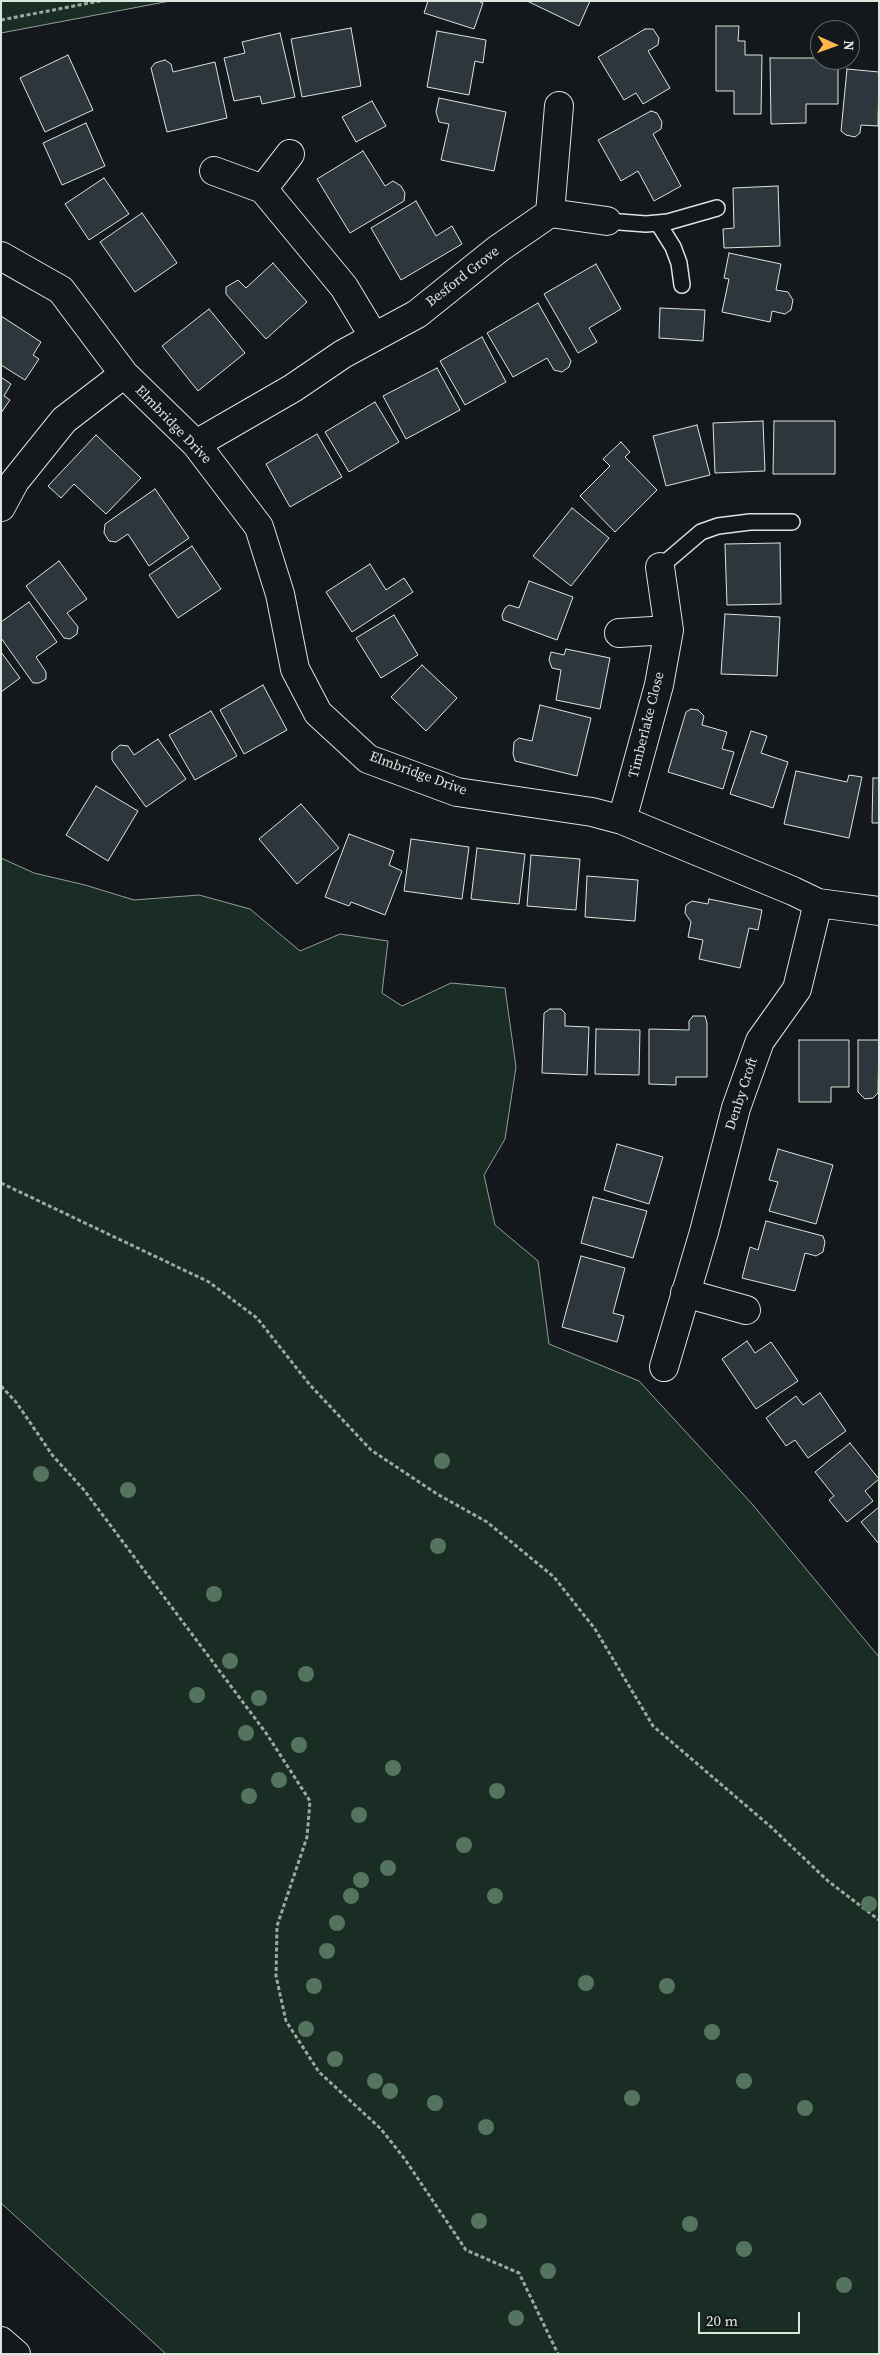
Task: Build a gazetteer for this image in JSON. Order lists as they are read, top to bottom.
{
  "streets": {
    "main road": [
      "Besford Grove",
      "Elmbridge Drive",
      "Timberlake Close",
      "Denby Croft"
    ]
  },
  "crossings": [
    ["Besford Grove", "Elmbridge Drive"],
    ["Elmbridge Drive", "Timberlake Close"],
    ["Elmbridge Drive", "Denby Croft"]
  ],
  "scale_bar": "20 m",
  "north": "right"
}
